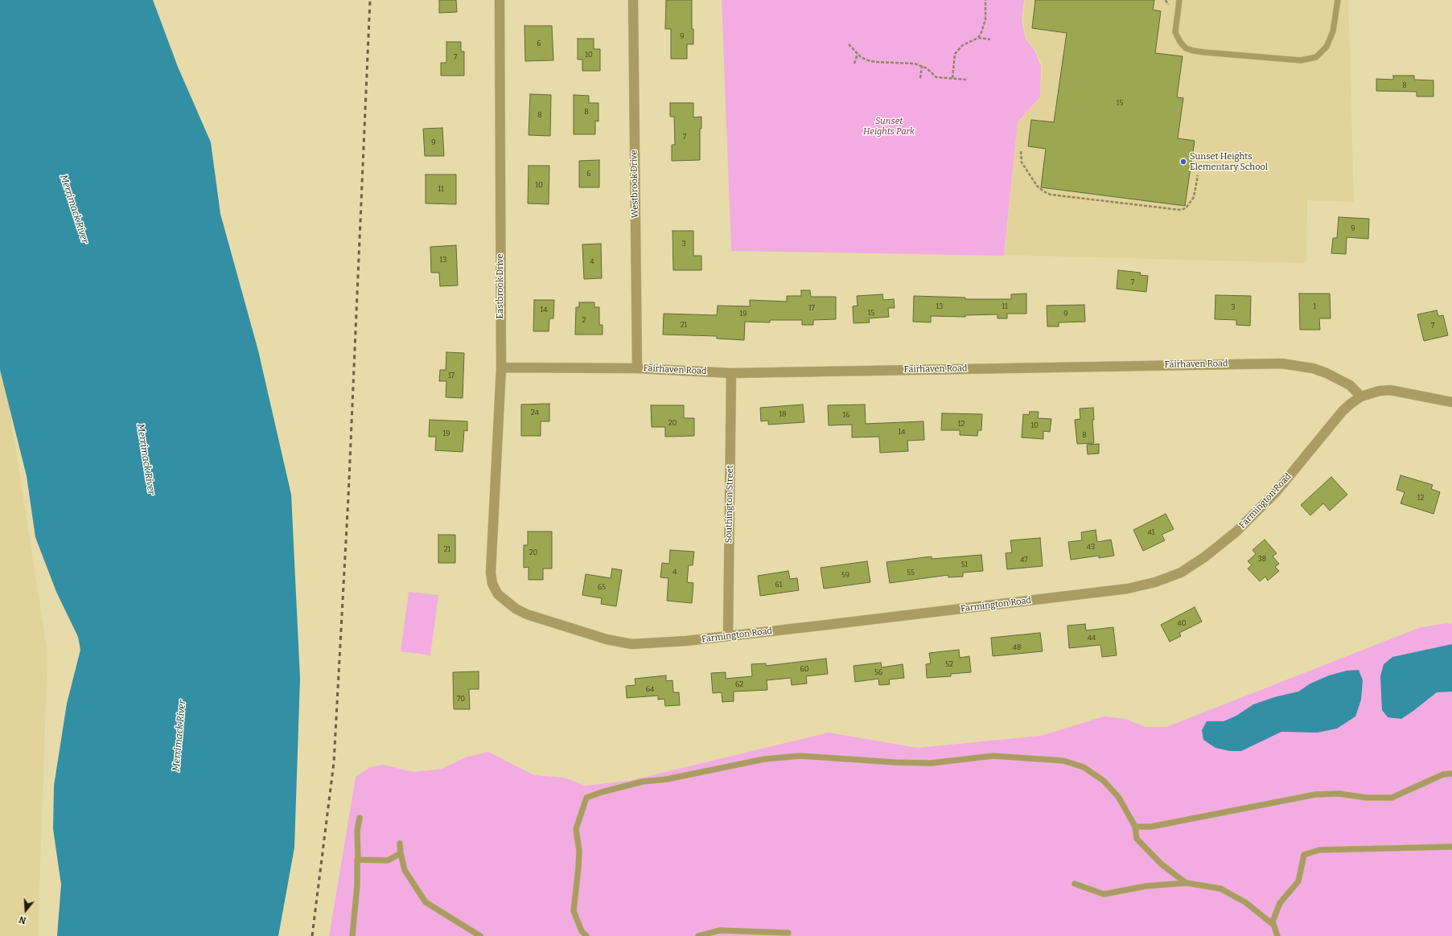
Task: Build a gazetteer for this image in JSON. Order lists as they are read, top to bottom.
{
  "streets": {
    "street": [
      "Westbrook Drive",
      "Eastbrook Drive",
      "Fairhaven Road",
      "Farmington Road",
      "Southington Street"
    ]
  },
  "crossings": [
    ["Westbrook Drive", "Fairhaven Road"],
    ["Eastbrook Drive", "Fairhaven Road"],
    ["Eastbrook Drive", "Farmington Road"],
    ["Fairhaven Road", "Farmington Road"],
    ["Fairhaven Road", "Southington Street"],
    ["Farmington Road", "Southington Street"]
  ],
  "water": ["Merrimack River"],
  "parks": ["Sunset Heights Park"],
  "places": ["Sunset Heights Elementary School"],
  "house_numbers": [
    "9",
    "6",
    "10",
    "7",
    "8",
    "15",
    "8",
    "8",
    "7",
    "9",
    "6",
    "10",
    "11",
    "9",
    "3",
    "13",
    "4",
    "7",
    "13",
    "11",
    "1",
    "3",
    "17",
    "14",
    "15",
    "19",
    "9",
    "2",
    "21",
    "7",
    "17",
    "24",
    "18",
    "16",
    "20",
    "12",
    "10",
    "14",
    "19",
    "8",
    "12",
    "41",
    "43",
    "21",
    "20",
    "38",
    "47",
    "51",
    "4",
    "55",
    "59",
    "61",
    "65",
    "40",
    "44",
    "48",
    "52",
    "60",
    "56",
    "62",
    "64",
    "70"
  ],
  "north": "bottom"
}
